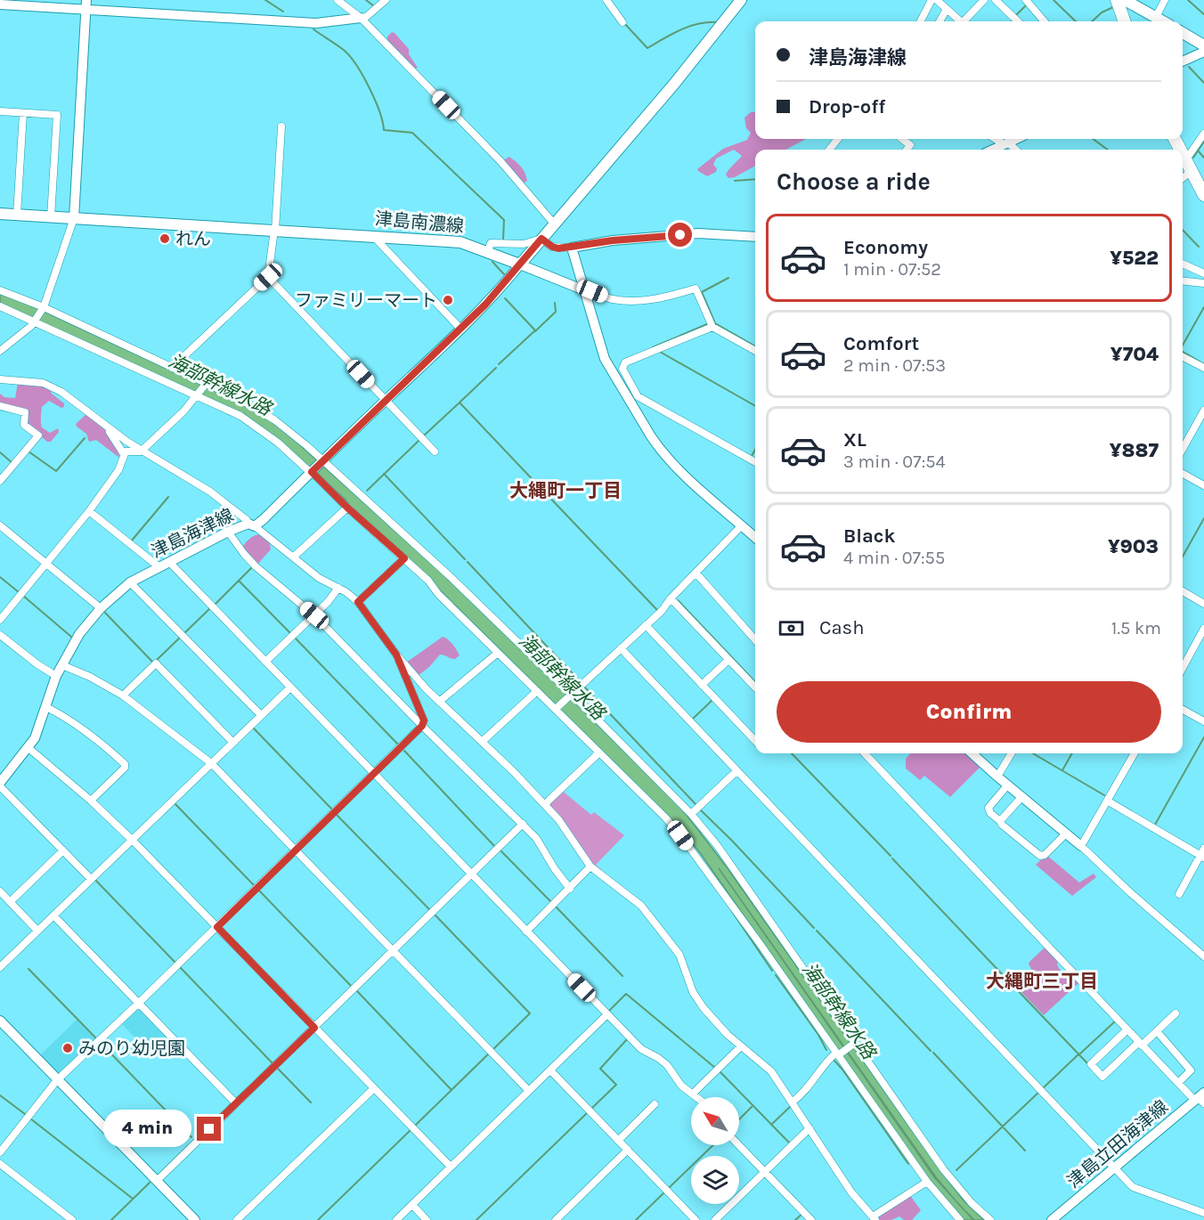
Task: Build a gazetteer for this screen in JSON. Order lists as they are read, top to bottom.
{
  "streets": {
    "main road": ["津島南濃線"],
    "street": ["津島海津線", "津島立田海津線"]
  },
  "crossings": [
    ["津島南濃線", "津島海津線"]
  ],
  "districts": ["大縄町一丁目", "大縄町三丁目"],
  "water": ["海部幹線水路"],
  "places": ["れん", "ファミリーマート", "みのり幼児園"],
  "north": "top left",
  "page": {
    "banner": ["津島海津線", "Drop-off"],
    "heading": "Choose a ride",
    "list": [
      {
        "name": "Economy",
        "note": "1 min · 07:52",
        "value": "¥522"
      },
      {
        "name": "Comfort",
        "note": "2 min · 07:53",
        "value": "¥704"
      },
      {
        "name": "XL",
        "note": "3 min · 07:54",
        "value": "¥887"
      },
      {
        "name": "Black",
        "note": "4 min · 07:55",
        "value": "¥903"
      }
    ],
    "pay": ["Cash", "1.5 km"],
    "buttons": "Confirm",
    "bubble": "4 min"
  }
}
